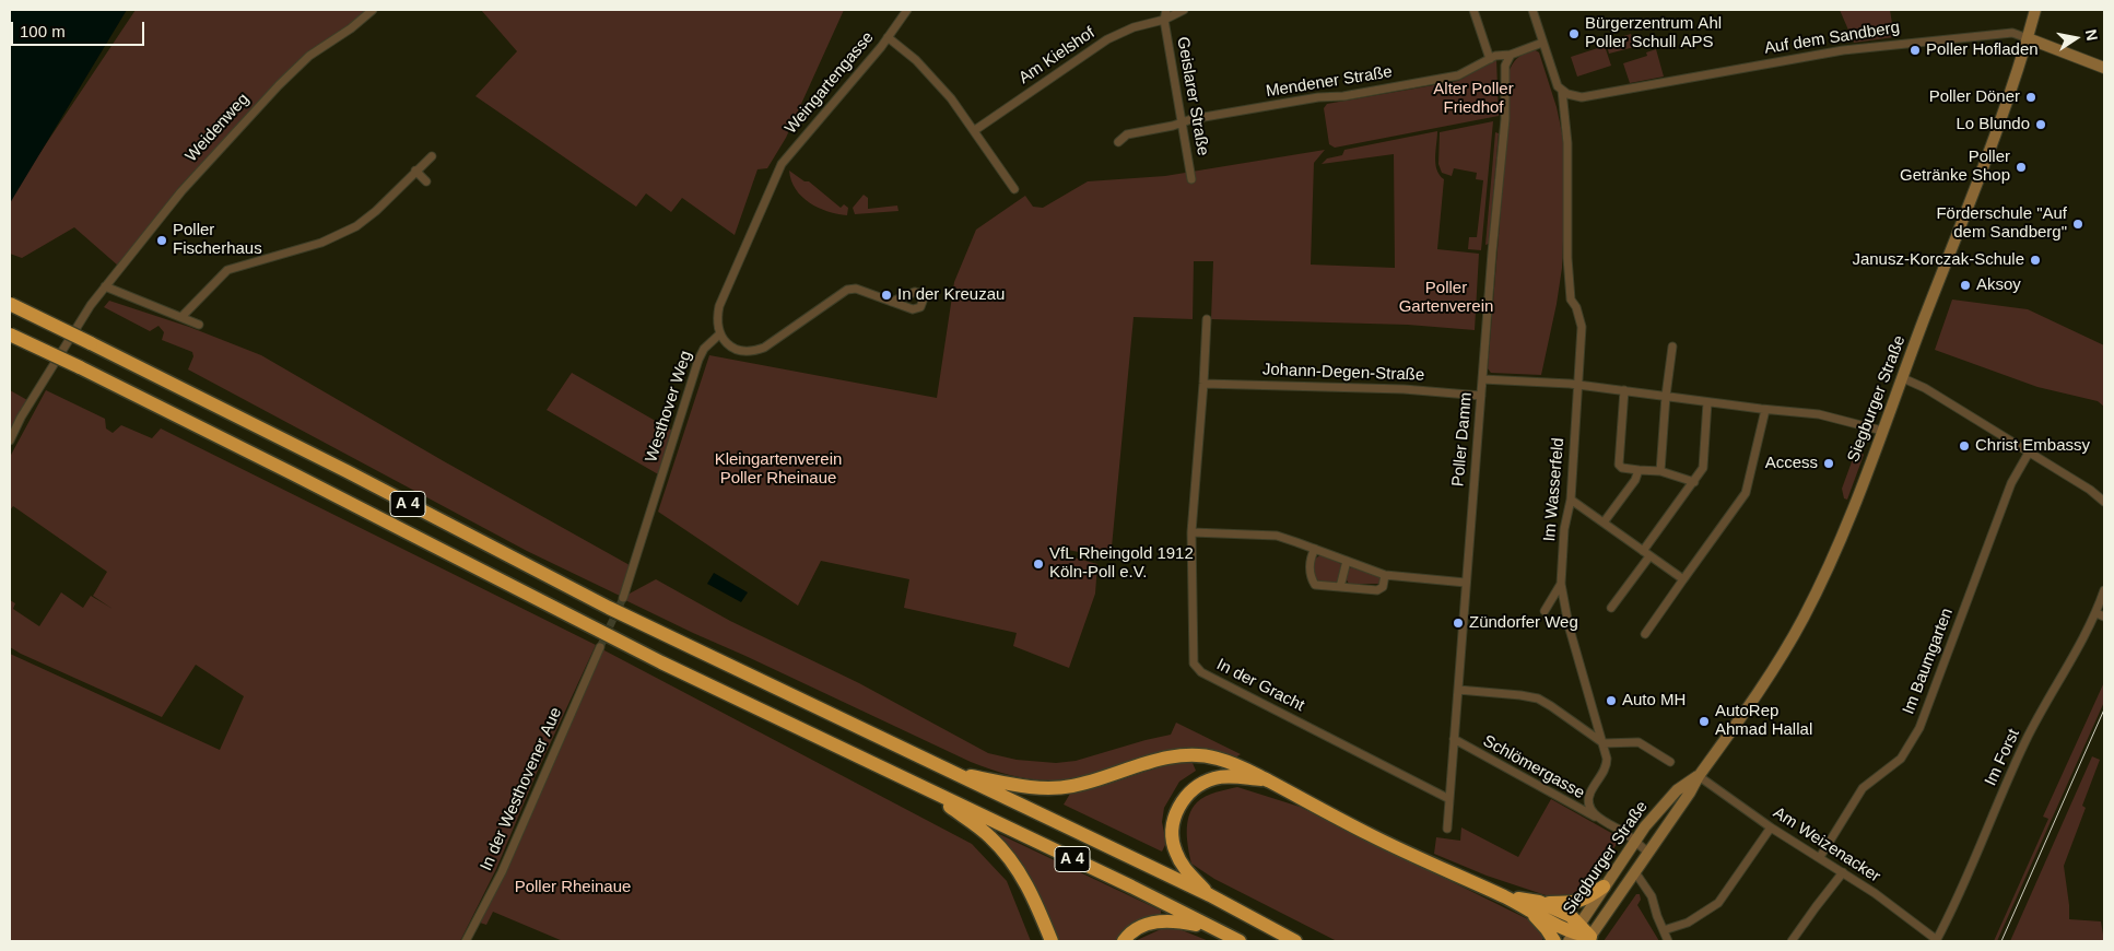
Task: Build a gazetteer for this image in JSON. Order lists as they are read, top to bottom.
{
  "streets": {
    "highway": ["A 4"],
    "main road": ["Auf dem Sandberg", "Siegburger Straße"],
    "street": [
      "Am Kielshof",
      "Mendener Straße",
      "Weingartengasse",
      "Geislarer Straße",
      "Weidenweg",
      "Johann-Degen-Straße",
      "Westhover Weg",
      "Poller Damm",
      "Im Wasserfeld",
      "Im Baumgarten",
      "In der Gracht",
      "Im Forst",
      "Schlömergasse",
      "In der Westhovener Aue",
      "Am Weizenacker"
    ]
  },
  "crossings": [
    ["Auf dem Sandberg", "Siegburger Straße"],
    ["Auf dem Sandberg", "Im Wasserfeld"],
    ["Am Kielshof", "Geislarer Straße"],
    ["Mendener Straße", "Geislarer Straße"],
    ["Mendener Straße", "Poller Damm"],
    ["Mendener Straße", "Im Wasserfeld"],
    ["Weingartengasse", "Westhover Weg"],
    ["Johann-Degen-Straße", "Poller Damm"],
    ["Johann-Degen-Straße", "In der Gracht"],
    ["Siegburger Straße", "Am Weizenacker"],
    ["Poller Damm", "In der Gracht"],
    ["Poller Damm", "Schlömergasse"],
    ["Im Wasserfeld", "Schlömergasse"],
    ["Im Baumgarten", "Am Weizenacker"],
    ["Im Forst", "Am Weizenacker"]
  ],
  "parks": [
    "Alter Poller Friedhof",
    "Poller Gartenverein",
    "Kleingartenverein Poller Rheinaue",
    "Poller Rheinaue"
  ],
  "places": [
    "Bürgerzentrum Ahl Poller Schull APS",
    "Poller Hofladen",
    "Poller Döner",
    "Lo Blundo",
    "Poller Getränke Shop",
    "Förderschule \"Auf dem Sandberg\"",
    "Poller Fischerhaus",
    "Janusz-Korczak-Schule",
    "Aksoy",
    "In der Kreuzau",
    "Christ Embassy",
    "Access",
    "VfL Rheingold 1912 Köln-Poll e.V.",
    "Zündorfer Weg",
    "Auto MH",
    "AutoRep Ahmad Hallal"
  ],
  "scale_bar": "100 m",
  "north": "right"
}
